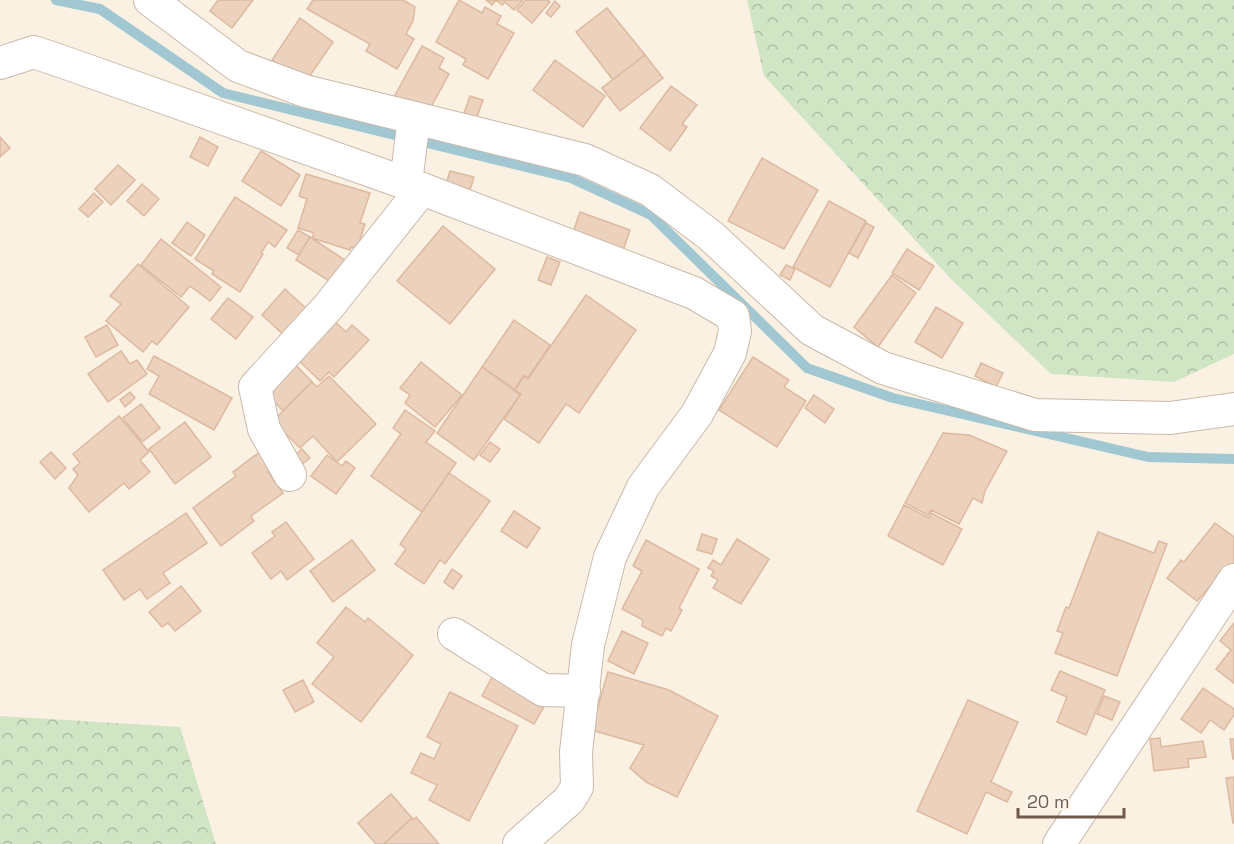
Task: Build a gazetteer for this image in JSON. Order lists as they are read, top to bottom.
{
  "scale_bar": "20 m"
}
